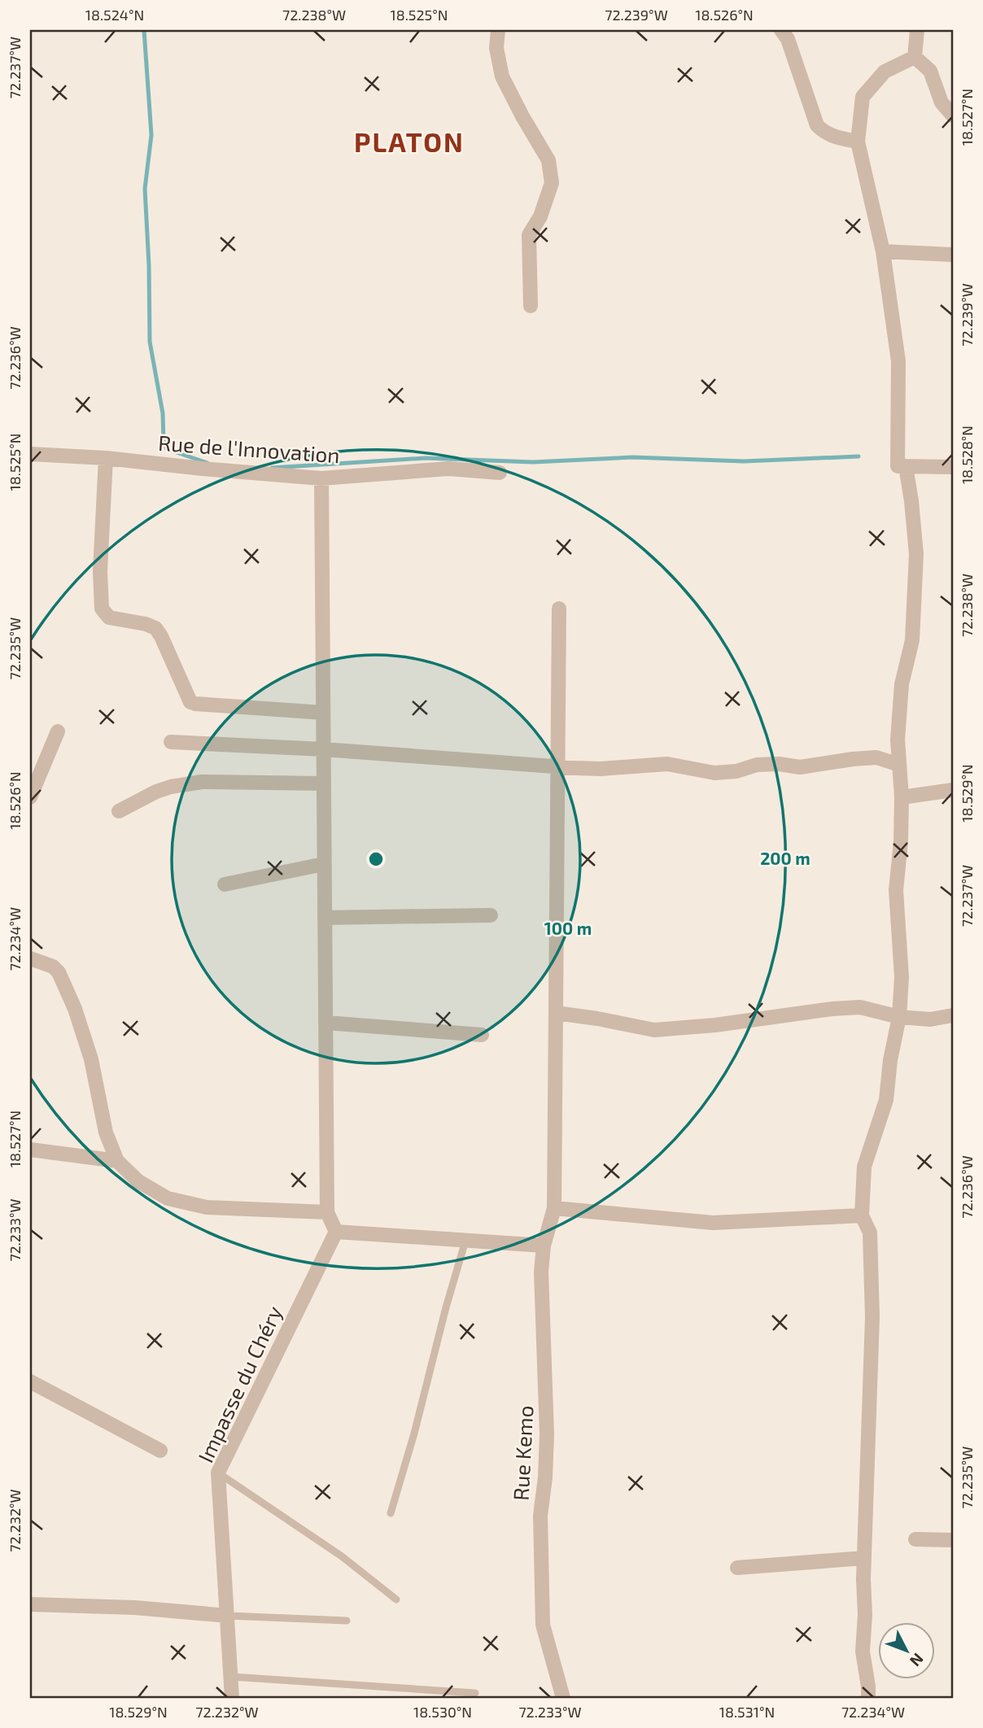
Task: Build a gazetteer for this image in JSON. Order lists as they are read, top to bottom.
{
  "streets": {
    "street": ["Rue de l'Innovation", "Impasse du Chéry", "Rue Kemo"]
  },
  "districts": ["PLATON"],
  "north": "bottom right",
  "coordinates": [
    "18.524°N",
    "72.238°W",
    "18.525°N",
    "72.239°W",
    "18.526°N",
    "72.237°W",
    "18.527°N",
    "72.236°W",
    "18.528°N",
    "72.235°W",
    "18.529°N",
    "72.234°W",
    "72.233°W",
    "72.232°W",
    "18.530°N",
    "18.531°N"
  ],
  "rings": ["200 m", "100 m"]
}
